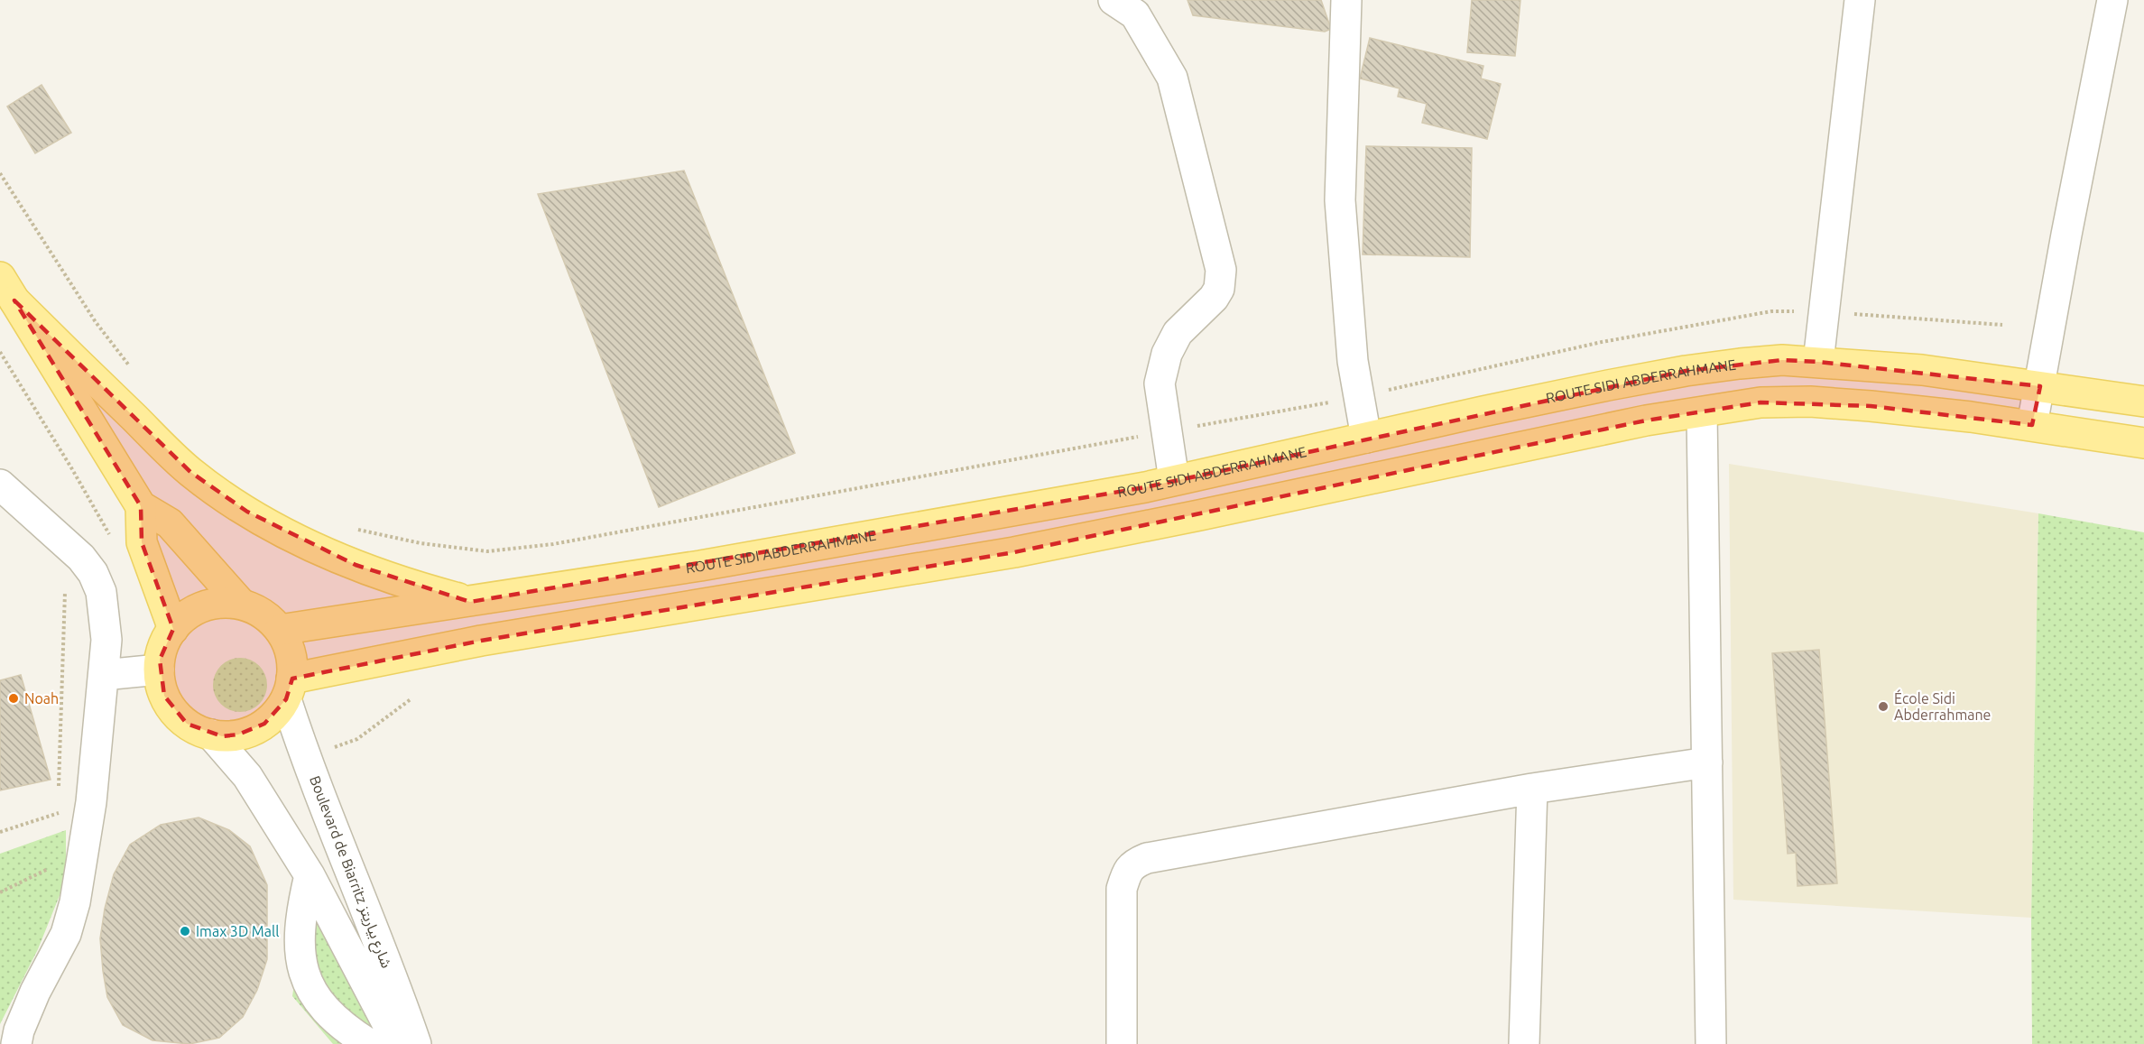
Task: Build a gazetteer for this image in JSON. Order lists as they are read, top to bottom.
{
  "streets": {
    "main road": ["ROUTE SIDI ABDERRAHMANE"],
    "street": ["Boulevard de Biarritz شارع بياريتز"]
  },
  "crossings": [
    ["ROUTE SIDI ABDERRAHMANE", "Boulevard de Biarritz شارع بياريتز"]
  ],
  "places": ["Noah", "École Sidi Abderrahmane", "Imax 3D Mall"]
}
